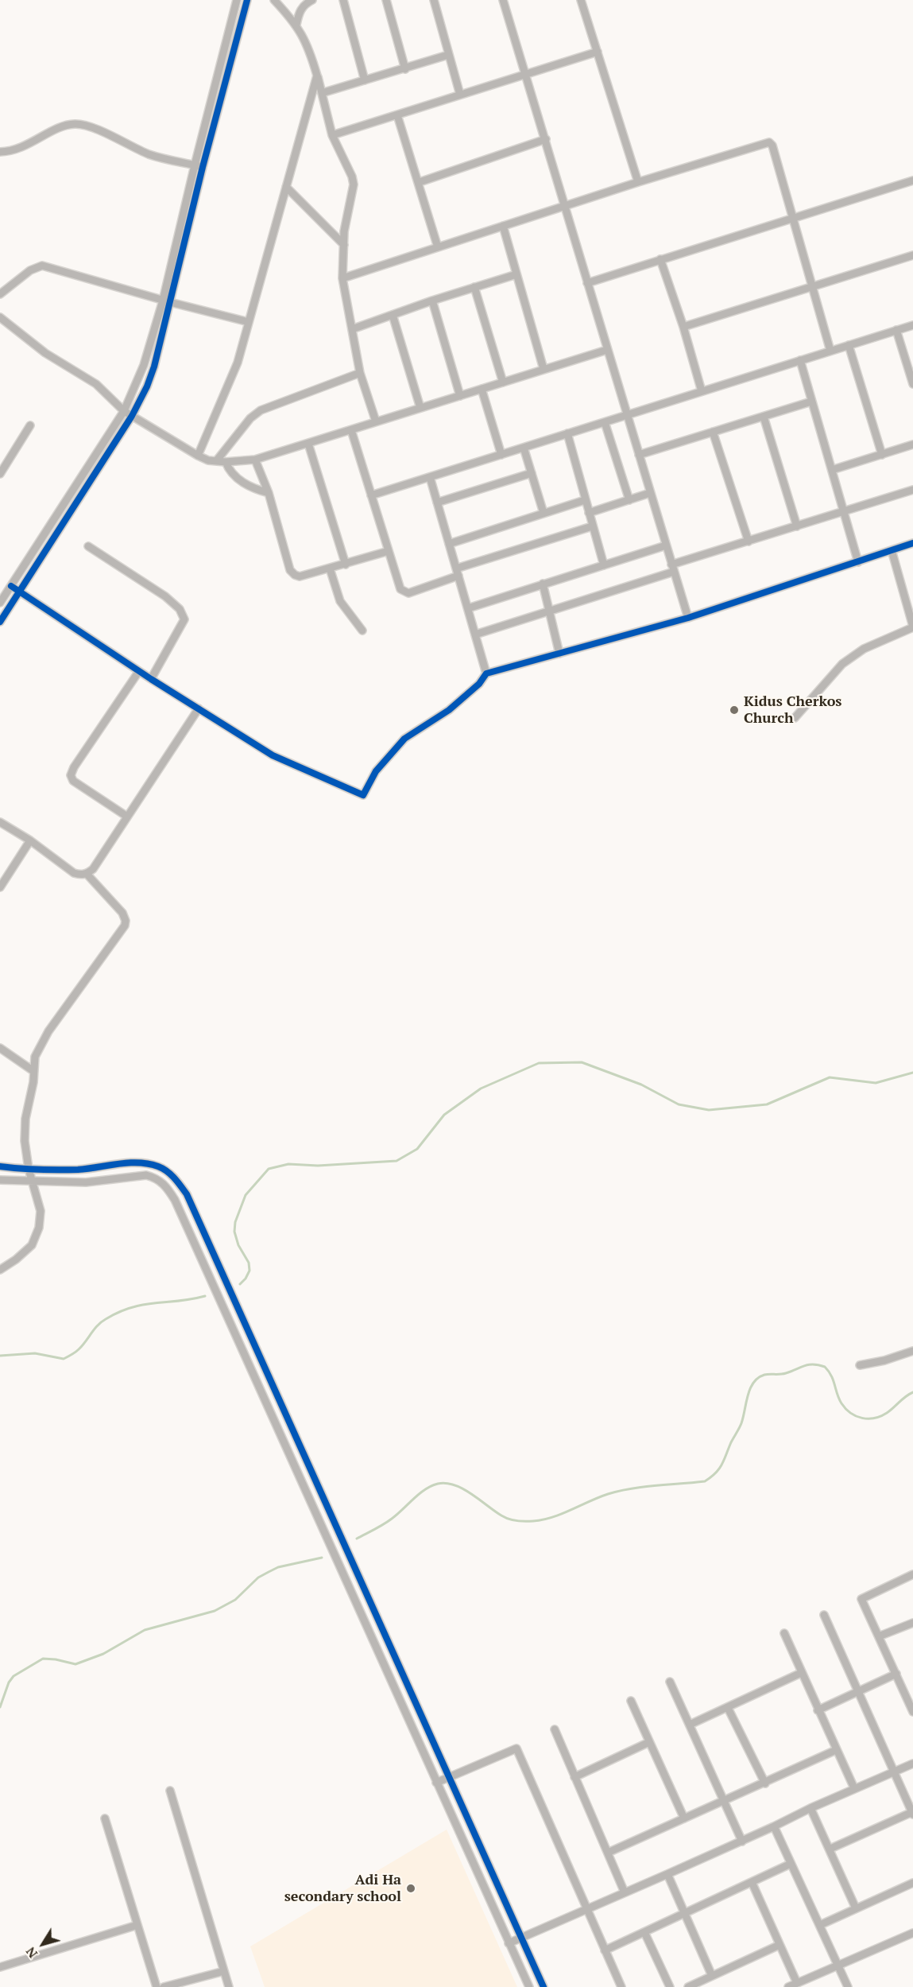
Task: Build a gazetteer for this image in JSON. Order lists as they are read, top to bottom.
{
  "places": ["Kidus Cherkos Church", "Adi Ha secondary school"],
  "north": "bottom left"
}
